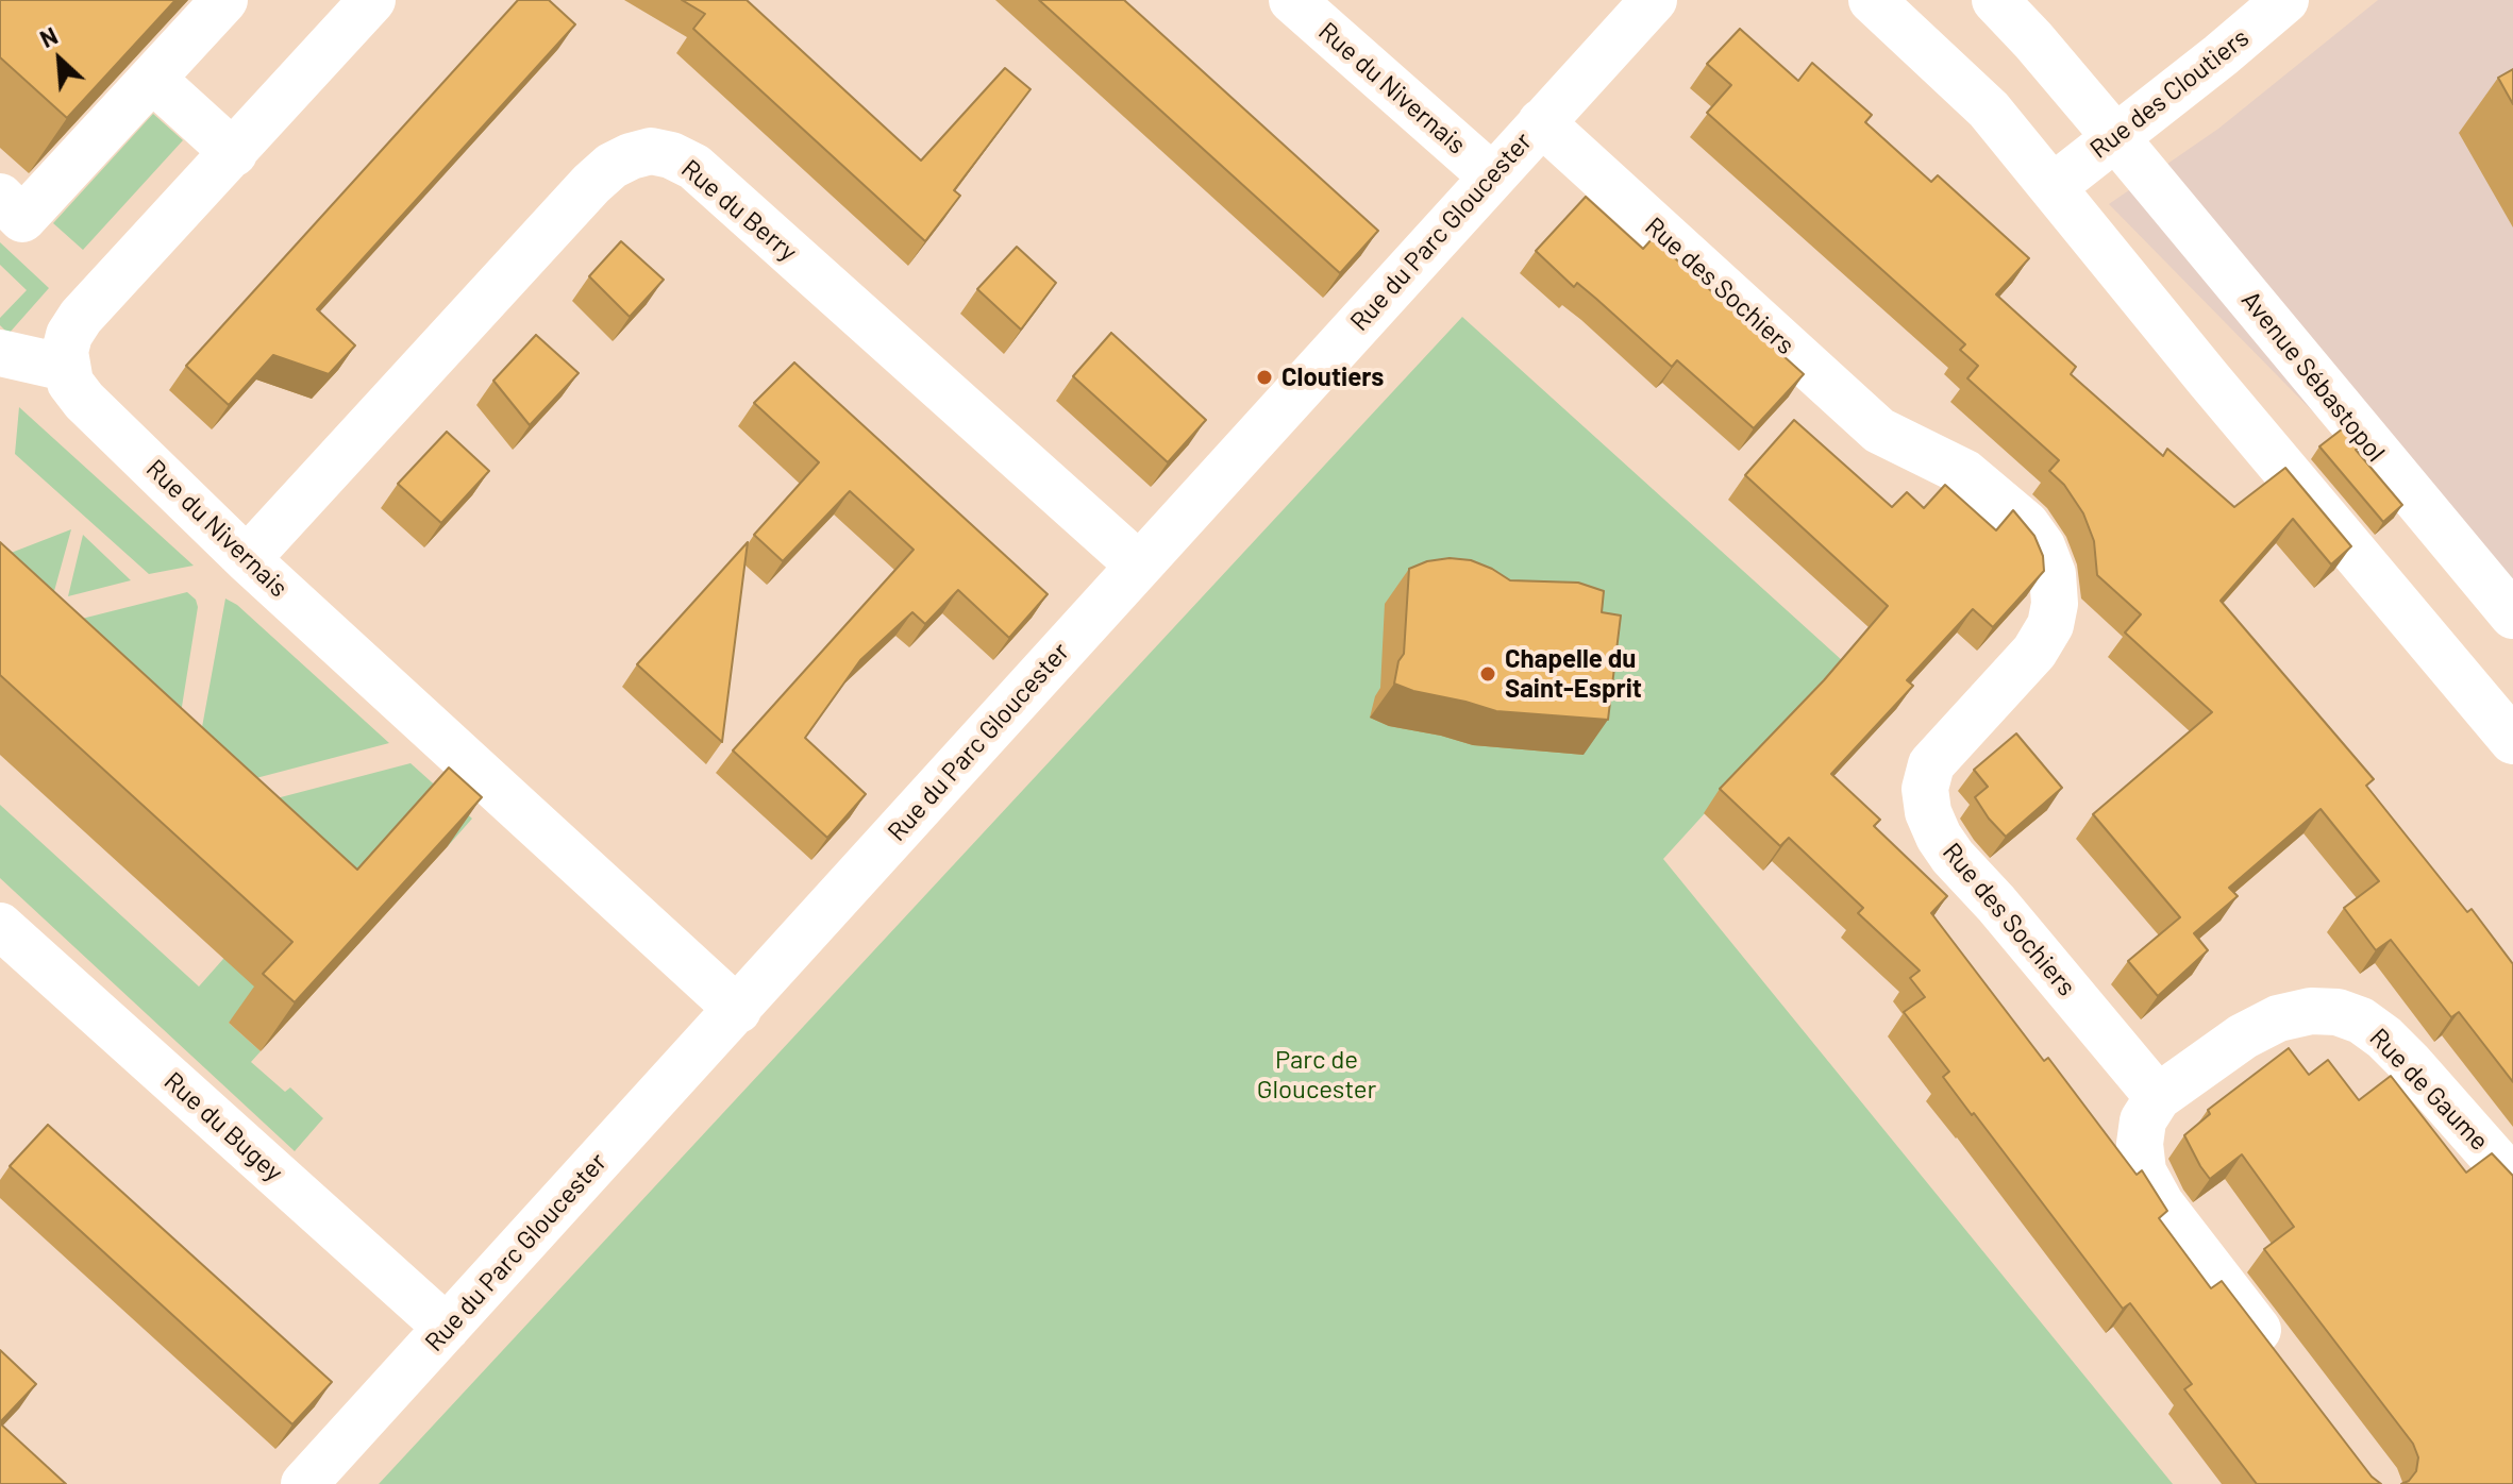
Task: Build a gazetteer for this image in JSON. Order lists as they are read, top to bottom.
{
  "streets": {
    "street": [
      "Rue du Nivernais",
      "Rue des Cloutiers",
      "Rue du Berry",
      "Rue du Parc Gloucester",
      "Rue des Sochiers",
      "Avenue Sébastopol",
      "Rue de Gaume",
      "Rue du Bugey"
    ]
  },
  "crossings": [
    ["Rue du Nivernais", "Rue du Berry"],
    ["Rue du Nivernais", "Rue du Parc Gloucester"],
    ["Rue des Cloutiers", "Avenue Sébastopol"],
    ["Rue du Berry", "Rue du Parc Gloucester"],
    ["Rue du Parc Gloucester", "Rue des Sochiers"],
    ["Rue du Parc Gloucester", "Rue du Bugey"],
    ["Rue des Sochiers", "Rue de Gaume"]
  ],
  "parks": ["Parc de Gloucester"],
  "places": ["Cloutiers", "Chapelle du Saint-Esprit"],
  "north": "top left"
}
